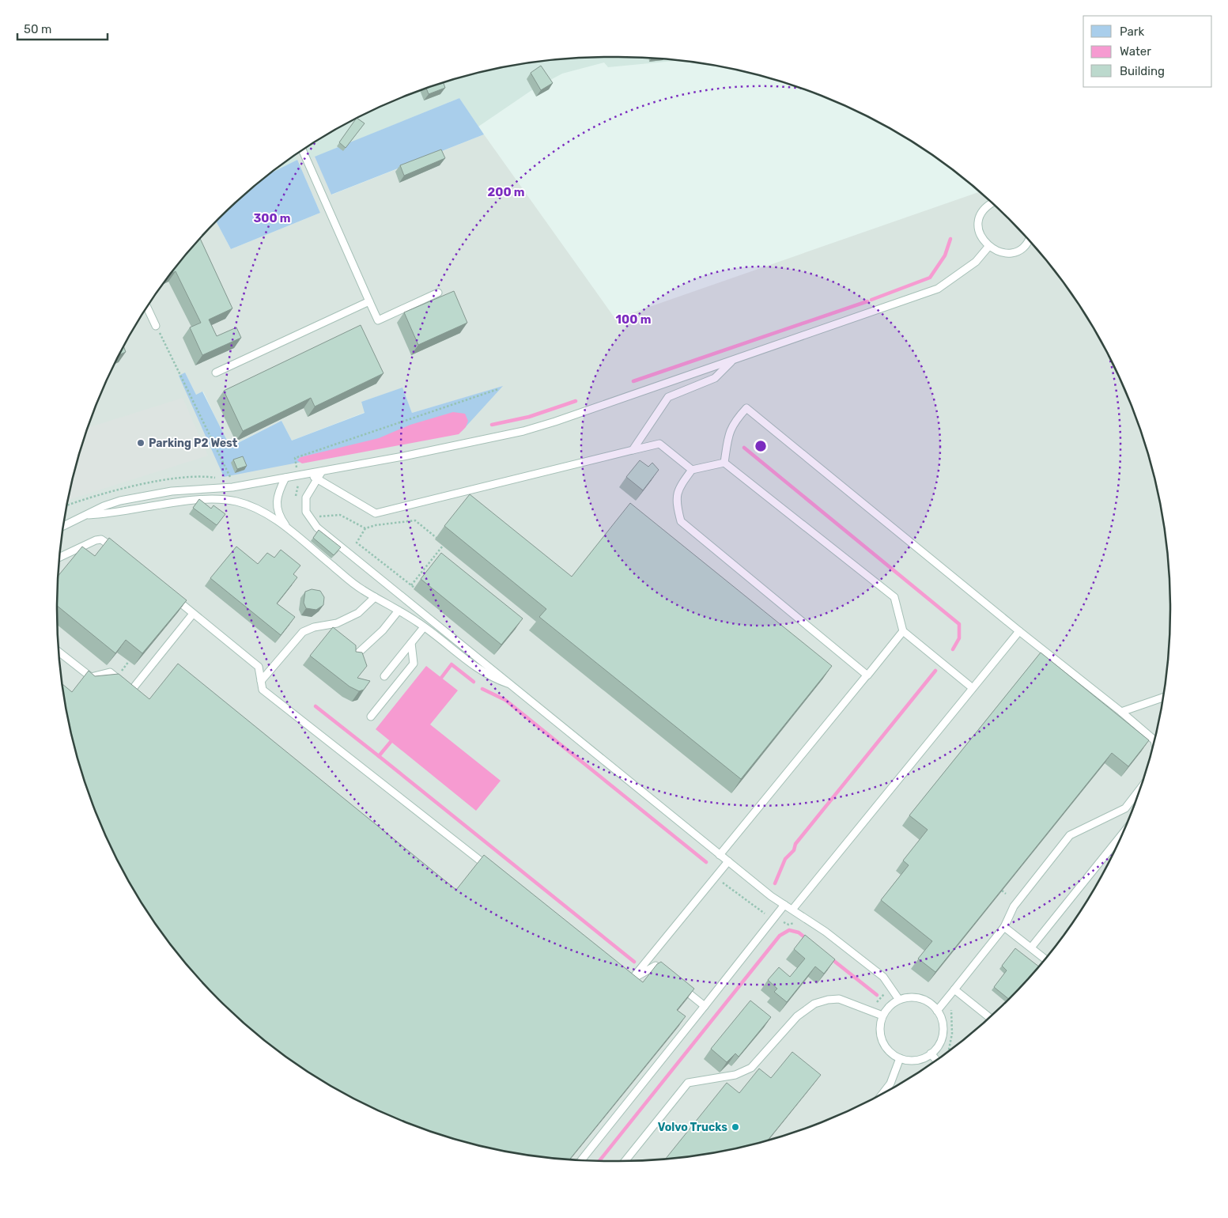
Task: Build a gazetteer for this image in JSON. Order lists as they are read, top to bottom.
{
  "places": ["Parking P2 West", "Volvo Trucks"],
  "legend": ["Park", "Water", "Building"],
  "scale_bar": "50 m",
  "rings": ["200 m", "300 m", "100 m"]
}
